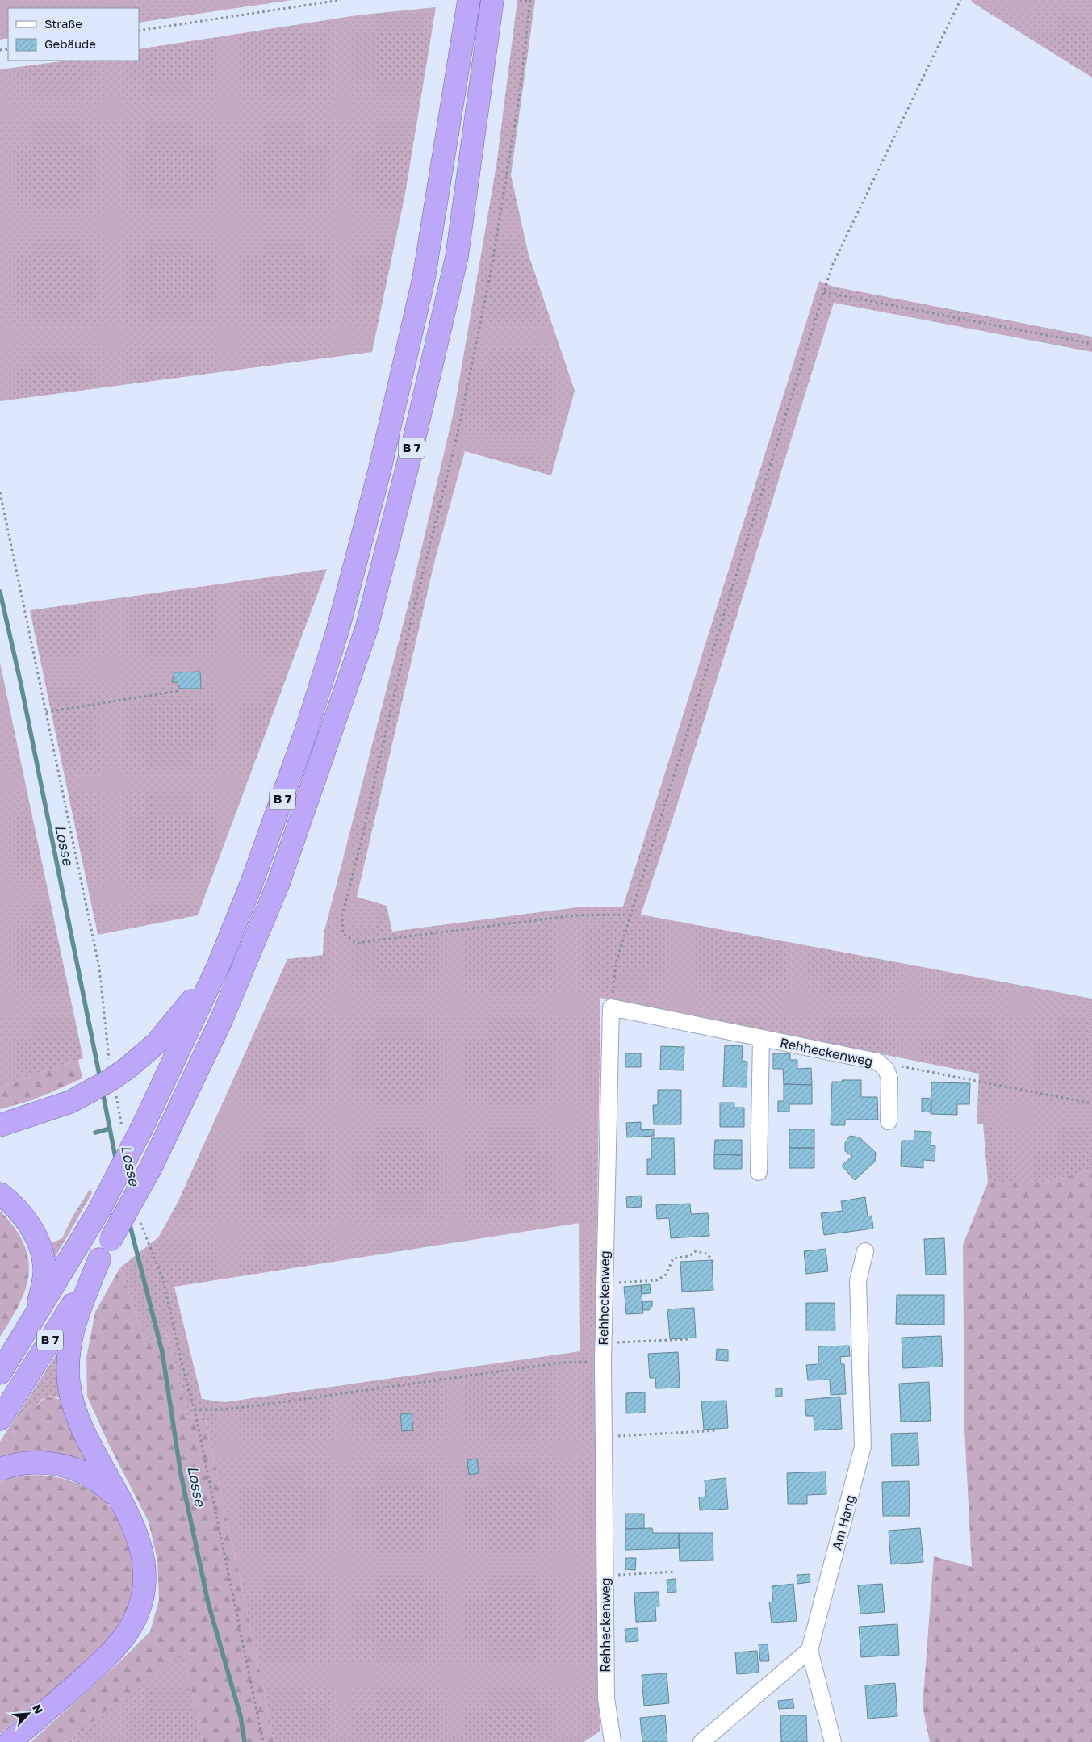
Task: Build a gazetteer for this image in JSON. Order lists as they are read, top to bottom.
{
  "streets": {
    "highway": ["B 7"],
    "street": ["Rehheckenweg", "Am Hang"]
  },
  "water": ["Losse"],
  "legend": ["Straße", "Gebäude"],
  "north": "top right"
}
